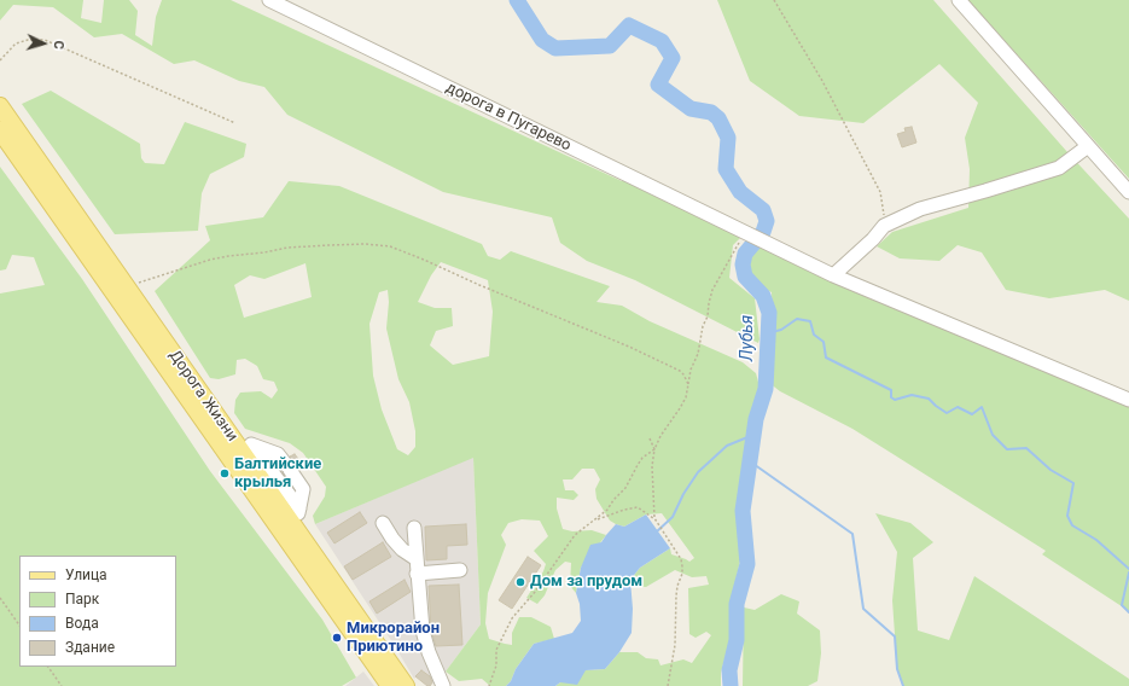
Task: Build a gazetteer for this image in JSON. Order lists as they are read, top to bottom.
{
  "streets": {
    "main road": ["Дорога Жизни"],
    "street": ["дорога в Пугарево"]
  },
  "water": ["Лубья"],
  "places": ["Балтийские крылья", "Дом за прудом", "Микрорайон Приютино"],
  "legend": [
    "Улица",
    "Парк",
    "Вода",
    "Здание"
  ],
  "north": "right"
}
